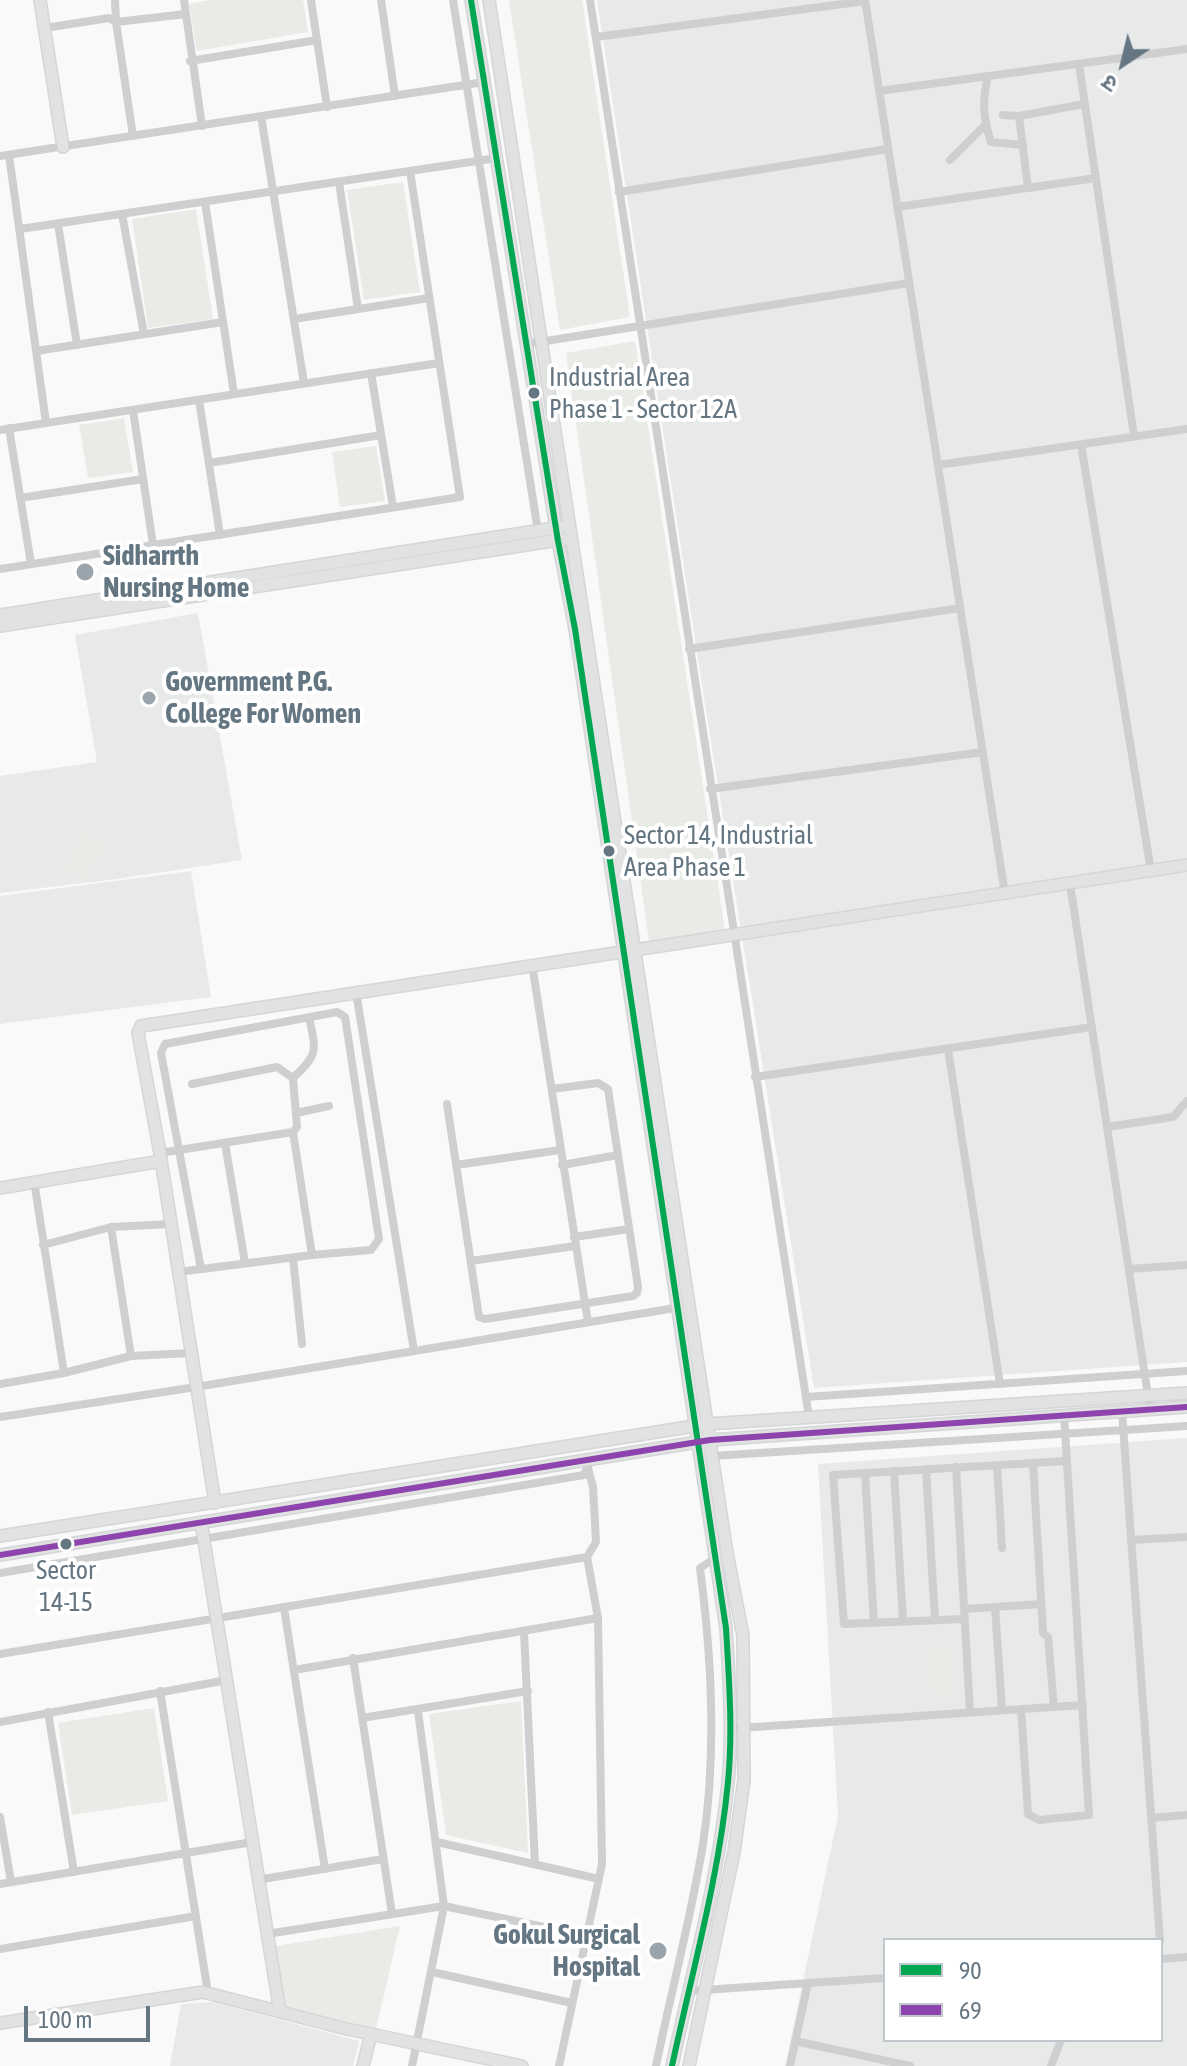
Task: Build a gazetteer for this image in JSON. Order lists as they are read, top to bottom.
{
  "places": [
    "Industrial Area Phase 1 - Sector 12A",
    "Sidharrth Nursing Home",
    "Government P.G. College For Women",
    "Sector 14, Industrial Area Phase 1",
    "Sector 14-15",
    "Gokul Surgical Hospital"
  ],
  "lines": ["transit line 90", "transit line 69"],
  "legend": ["90", "69"],
  "scale_bar": "100 m",
  "north": "bottom left"
}
